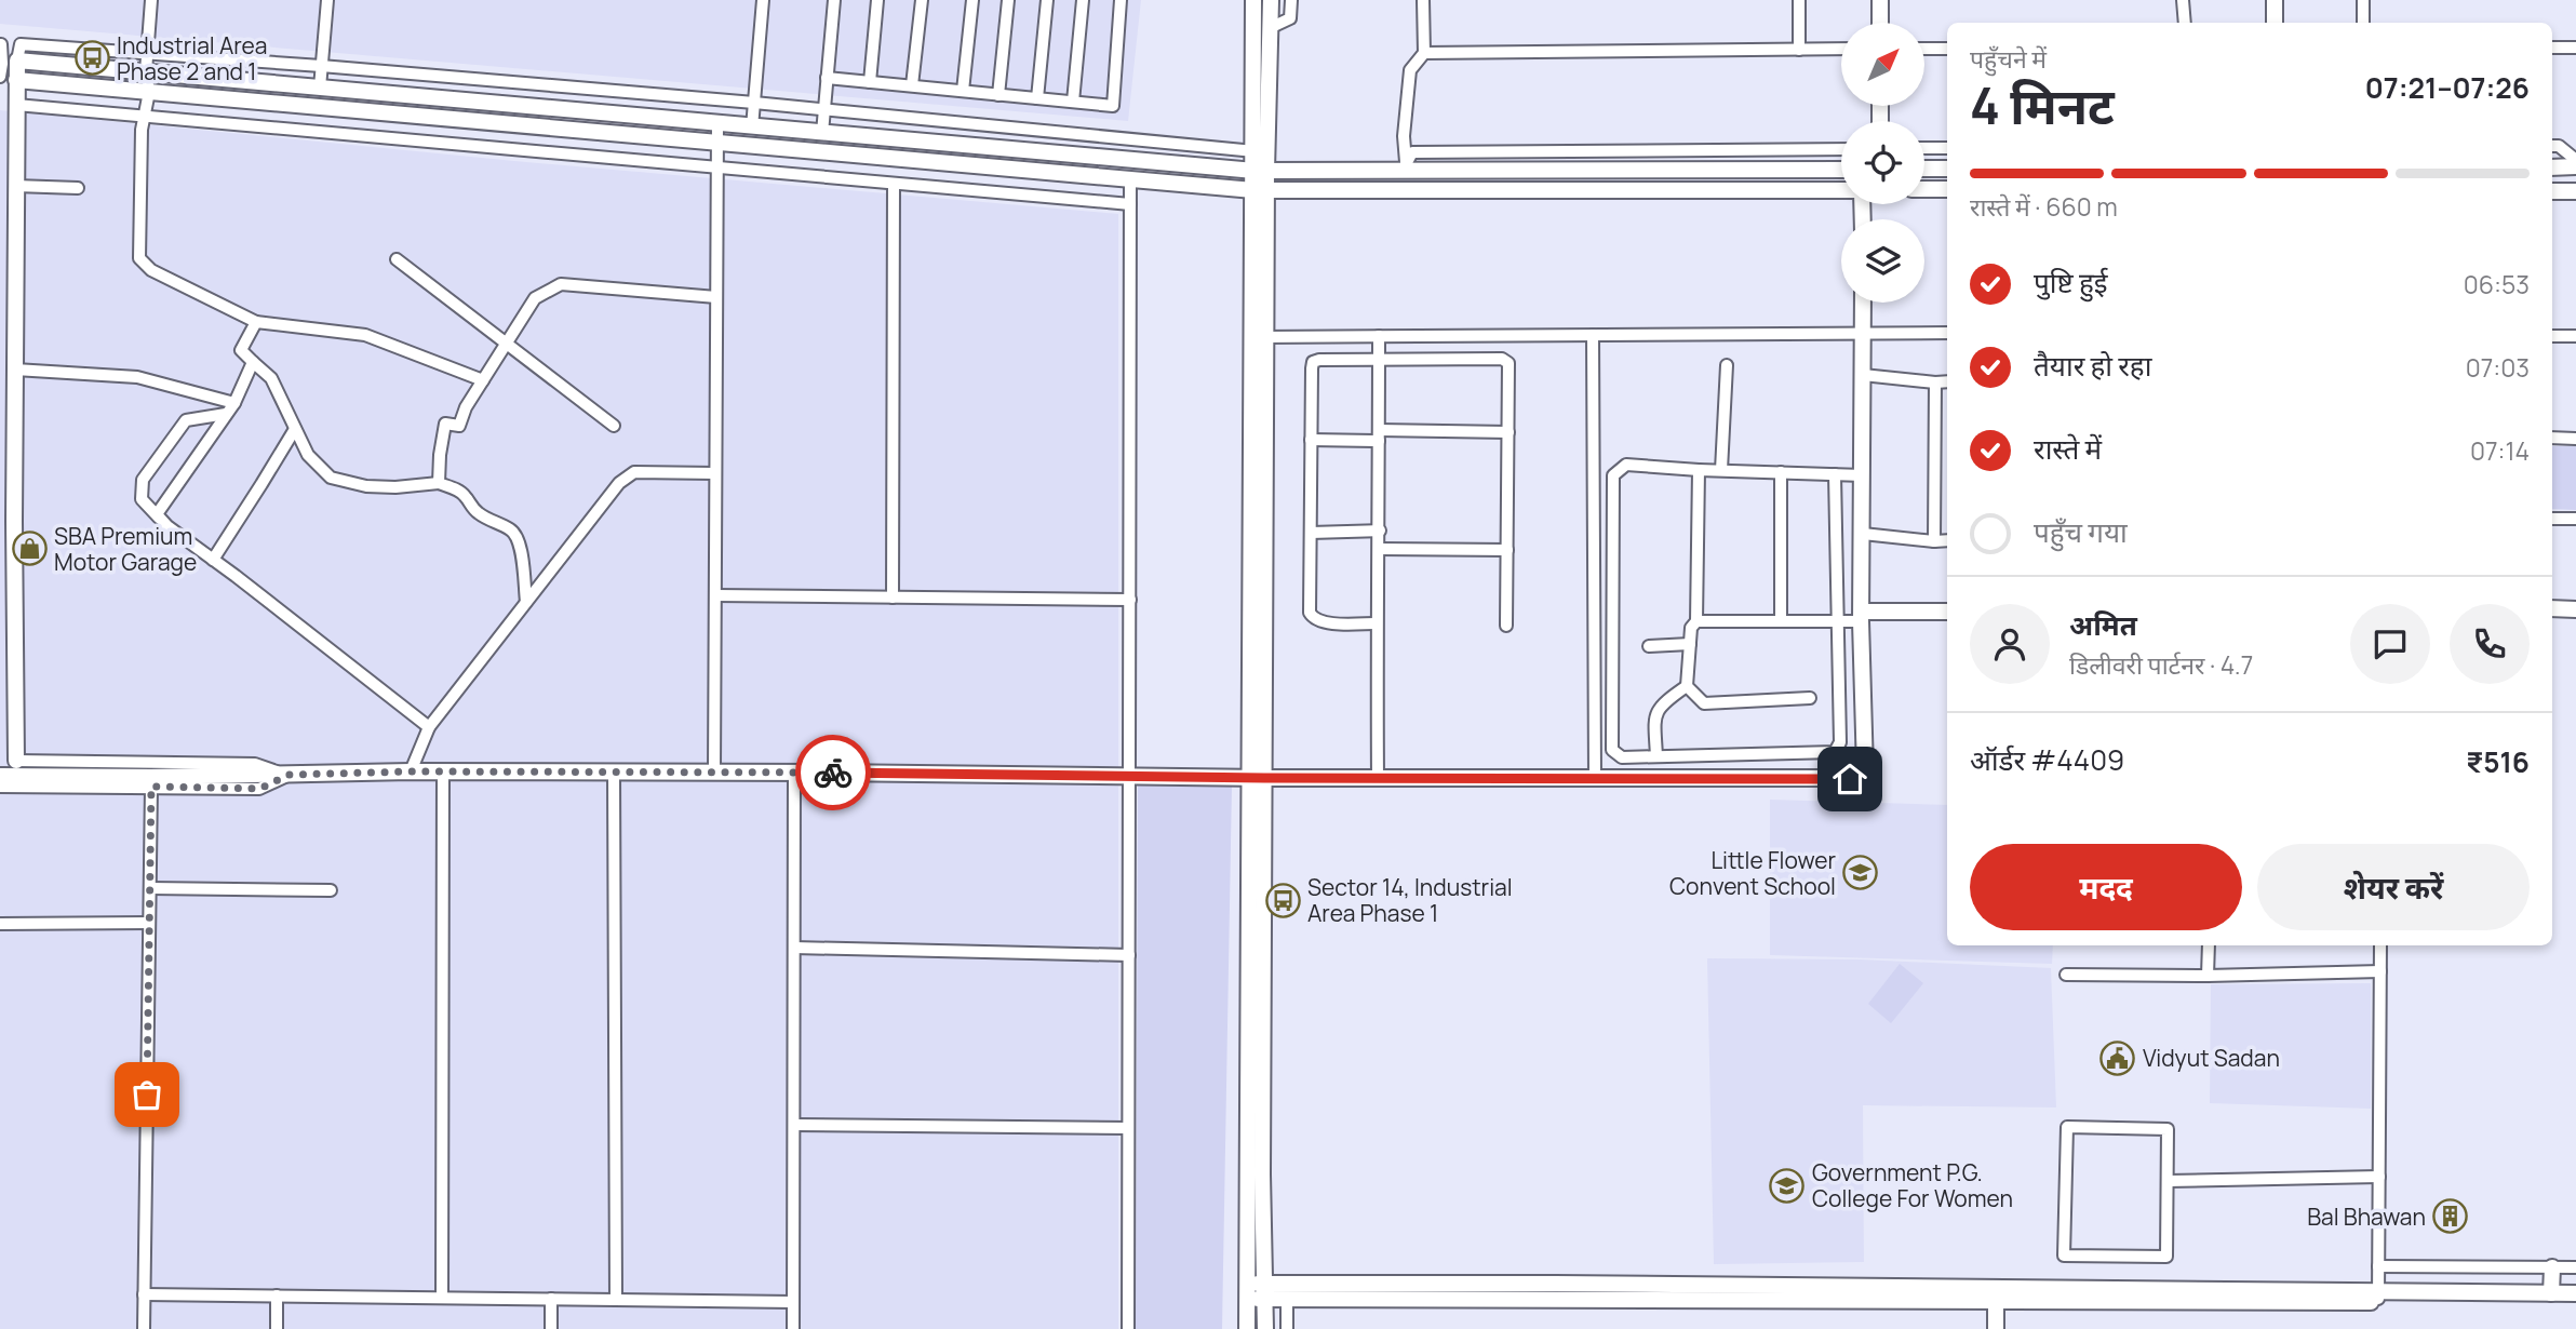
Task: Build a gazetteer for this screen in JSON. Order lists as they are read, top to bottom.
{
  "places": {
    "bus stop": ["Industrial Area Phase 2 and 1", "Sector 14, Industrial Area Phase 1"],
    "shop": ["SBA Premium Motor Garage"],
    "school or university": ["Little Flower Convent School", "Government P.G. College For Women"],
    "public building": ["Vidyut Sadan"],
    "building": ["Bal Bhawan"]
  },
  "north": "top right",
  "page": {
    "heading": ["4 मिनट", "पहुँचने में", "07:21–07:26"],
    "panel": [
      "अमित",
      "डिलीवरी पार्टनर · 4.7",
      "ऑर्डर #4409",
      "₹516"
    ],
    "bar": "रास्ते में · 660 m",
    "list": [
      ["पुष्टि हुई", "06:53"],
      ["तैयार हो रहा", "07:03"],
      ["रास्ते में", "07:14"],
      "पहुँच गया"
    ],
    "buttons": ["मदद", "शेयर करें"]
  }
}
